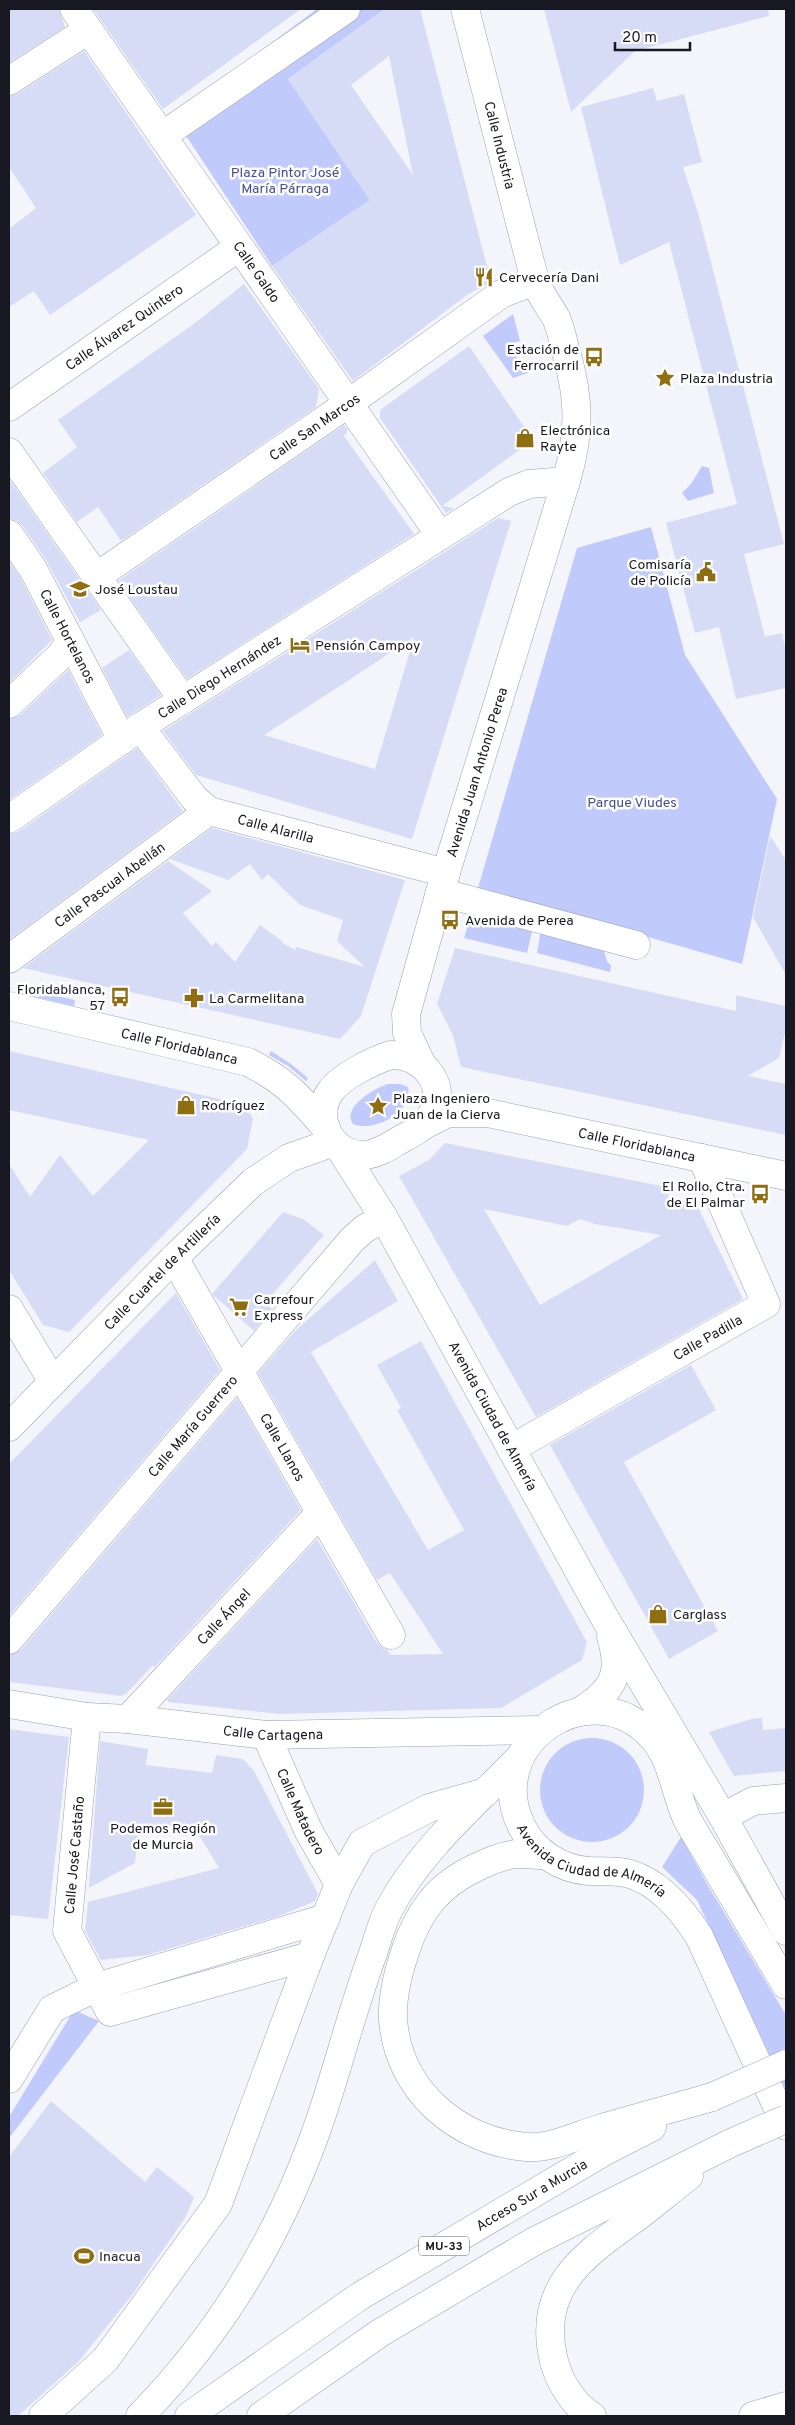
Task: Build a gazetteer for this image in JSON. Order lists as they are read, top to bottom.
{
  "streets": {
    "main road": [
      "Calle Industria",
      "Calle Galdo",
      "Calle Álvarez Quintero",
      "Calle San Marcos",
      "Calle Hortelanos",
      "Calle Diego Hernández",
      "Avenida Juan Antonio Perea",
      "Calle Alarilla",
      "Calle Pascual Abellán",
      "Calle Floridablanca",
      "Calle Cuartel de Artillería",
      "Calle Padilla",
      "Avenida Ciudad de Almería",
      "Calle María Guerrero",
      "Calle Llanos",
      "Calle Ángel",
      "Calle Cartagena",
      "Calle Matadero",
      "Calle José Castaño",
      "Acceso Sur a Murcia",
      "MU-33"
    ]
  },
  "crossings": [
    ["Calle Industria", "Calle San Marcos"],
    ["Calle Galdo", "Calle Álvarez Quintero"],
    ["Calle Galdo", "Calle San Marcos"],
    ["Calle Galdo", "Calle Diego Hernández"],
    ["Calle Hortelanos", "Calle Diego Hernández"],
    ["Calle Hortelanos", "Calle Alarilla"],
    ["Calle Diego Hernández", "Avenida Juan Antonio Perea"],
    ["Calle Diego Hernández", "Calle Alarilla"],
    ["Avenida Juan Antonio Perea", "Calle Alarilla"],
    ["Avenida Juan Antonio Perea", "Calle Floridablanca"],
    ["Avenida Juan Antonio Perea", "Calle Cuartel de Artillería"],
    ["Avenida Juan Antonio Perea", "Avenida Ciudad de Almería"],
    ["Calle Alarilla", "Calle Pascual Abellán"],
    ["Calle Floridablanca", "Calle Cuartel de Artillería"],
    ["Calle Floridablanca", "Calle Padilla"],
    ["Calle Floridablanca", "Avenida Ciudad de Almería"],
    ["Calle Cuartel de Artillería", "Avenida Ciudad de Almería"],
    ["Calle Cuartel de Artillería", "Calle Llanos"],
    ["Calle Padilla", "Avenida Ciudad de Almería"],
    ["Avenida Ciudad de Almería", "Calle María Guerrero"],
    ["Avenida Ciudad de Almería", "Calle Cartagena"],
    ["Calle María Guerrero", "Calle Llanos"],
    ["Calle Llanos", "Calle Ángel"],
    ["Calle Ángel", "Calle Cartagena"],
    ["Calle Cartagena", "Calle Matadero"],
    ["Calle Cartagena", "Calle José Castaño"]
  ],
  "parks": ["Plaza Pintor José María Párraga", "Parque Viudes"],
  "places": {
    "restaurant": ["Cervecería Dani"],
    "bus stop": [
      "Estación de Ferrocarril",
      "Avenida de Perea",
      "Floridablanca, 57",
      "El Rollo, Ctra. de El Palmar"
    ],
    "place": ["Plaza Industria", "Plaza Ingeniero Juan de la Cierva"],
    "shop": ["Electrónica Rayte", "Rodríguez", "Carglass"],
    "public building": ["Comisaría de Policía"],
    "school or university": ["José Loustau"],
    "hotel": ["Pensión Campoy"],
    "pharmacy": ["La Carmelitana"],
    "supermarket": ["Carrefour Express"],
    "office": ["Podemos Región de Murcia"],
    "sports": ["Inacua"]
  },
  "scale_bar": "20 m"
}
